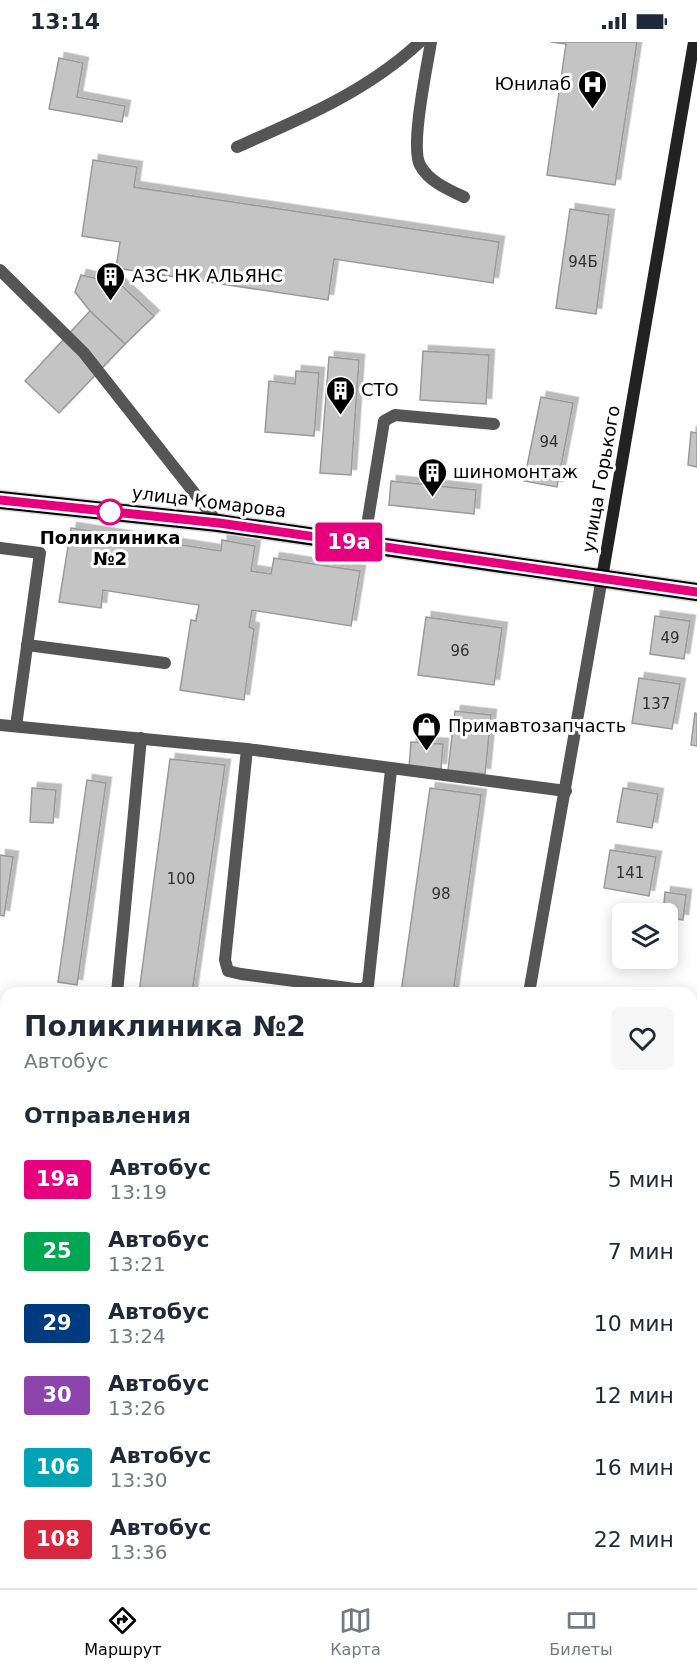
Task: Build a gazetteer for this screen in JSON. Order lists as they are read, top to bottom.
{
  "streets": {
    "highway": ["улица Комарова"],
    "main road": ["улица Горького"]
  },
  "crossings": [
    ["улица Горького", "улица Комарова"]
  ],
  "places": {
    "hospital": ["Юнилаб"],
    "building": ["АЗС НК АЛЬЯНС", "СТО", "шиномонтаж"],
    "other": ["Поликлиника №2"],
    "shop": ["Примавтозапчасть"]
  },
  "lines": ["bus line 19а"],
  "house_numbers": [
    "94Б",
    "94",
    "49",
    "96",
    "137",
    "141",
    "100",
    "98"
  ],
  "page": {
    "status": "13:14",
    "on_map": "19а",
    "heading": [
      ["Поликлиника №2", "Автобус"],
      "Отправления"
    ],
    "list": [
      {
        "mark": "19а",
        "name": "Автобус",
        "note": "13:19",
        "value": "5 мин"
      },
      {
        "mark": "25",
        "name": "Автобус",
        "note": "13:21",
        "value": "7 мин"
      },
      {
        "mark": "29",
        "name": "Автобус",
        "note": "13:24",
        "value": "10 мин"
      },
      {
        "mark": "30",
        "name": "Автобус",
        "note": "13:26",
        "value": "12 мин"
      },
      {
        "mark": "106",
        "name": "Автобус",
        "note": "13:30",
        "value": "16 мин"
      },
      {
        "mark": "108",
        "name": "Автобус",
        "note": "13:36",
        "value": "22 мин"
      }
    ],
    "tabs": ["Маршрут", "Карта", "Билеты"]
  }
}
